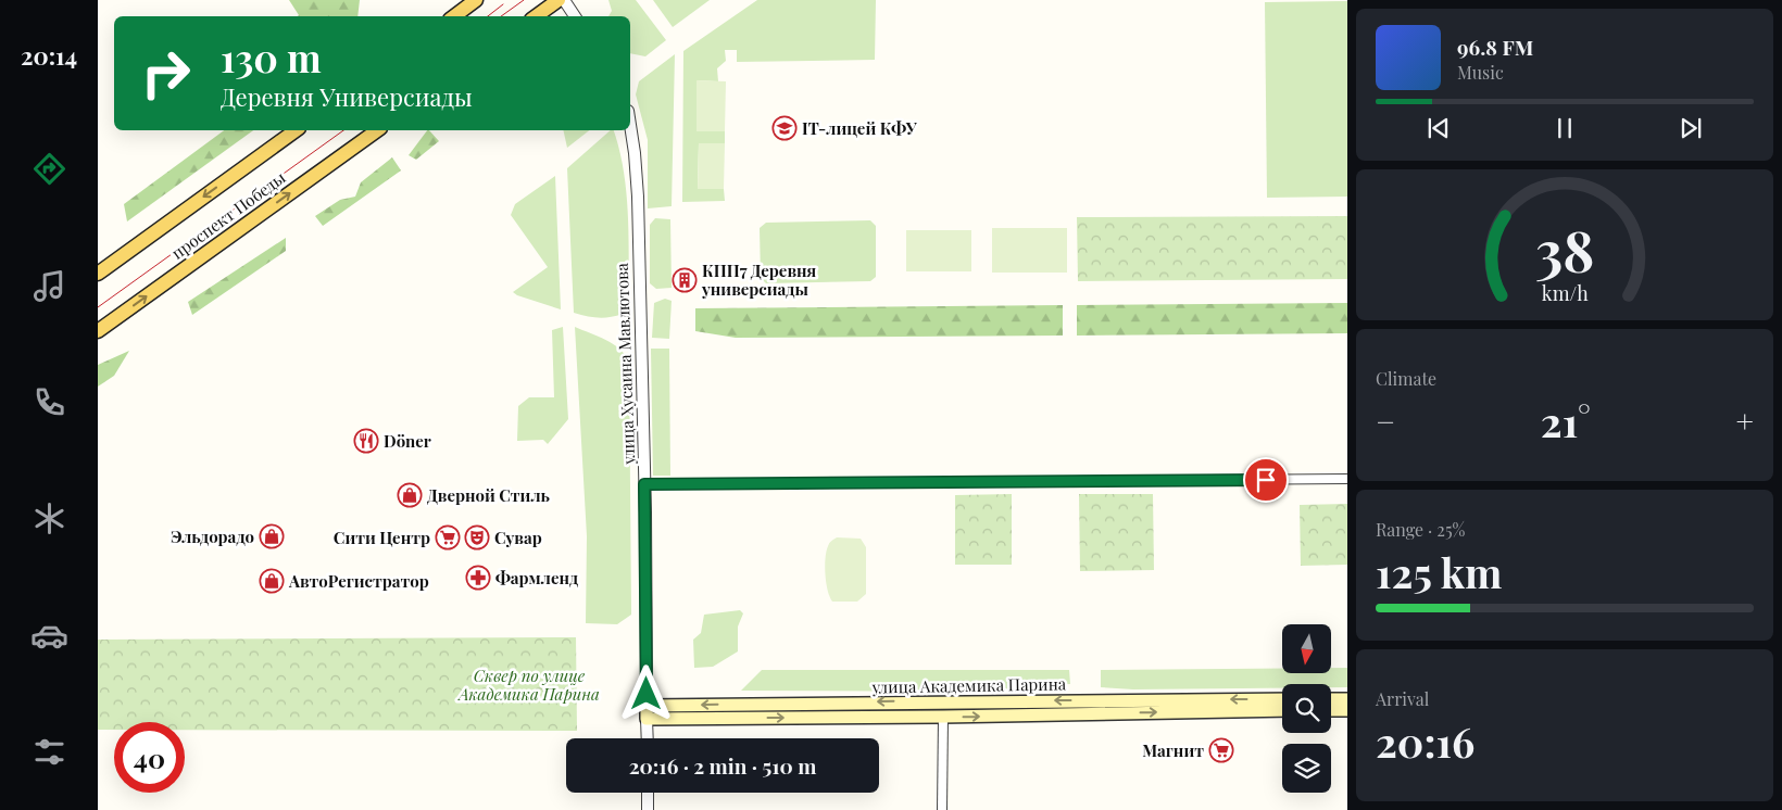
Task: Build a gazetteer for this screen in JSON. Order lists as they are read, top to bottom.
{
  "streets": {
    "main road": ["проспект Победы", "улица Хусаина Мавлютова", "улица Академика Парина"]
  },
  "crossings": [
    ["улица Хусаина Мавлютова", "улица Академика Парина"]
  ],
  "parks": ["Сквер по улице Академика Парина"],
  "places": {
    "school or university": ["IT-лицей КФУ"],
    "building": ["КПП7 Деревня универсиады"],
    "restaurant": ["Döner"],
    "shop": ["Дверной Стиль", "Эльдорадо", "АвтоРегистратор"],
    "supermarket": ["Сити Центр", "Магнит"],
    "theatre": ["Сувар"],
    "pharmacy": ["Фармленд"]
  },
  "north": "bottom",
  "page": {
    "tabs": "20:14",
    "turn": ["130 m", "Деревня Универсиады"],
    "song": ["96.8 FM", "Music"],
    "tile": [
      "Climate",
      ["Range · 25%", "125 km"],
      ["Arrival", "20:16"]
    ],
    "heat": ["−", "21°", "+"],
    "limit": "40",
    "trip": "20:16 · 2 min · 510 m",
    "gauge": ["38", "km/h"]
  }
}
